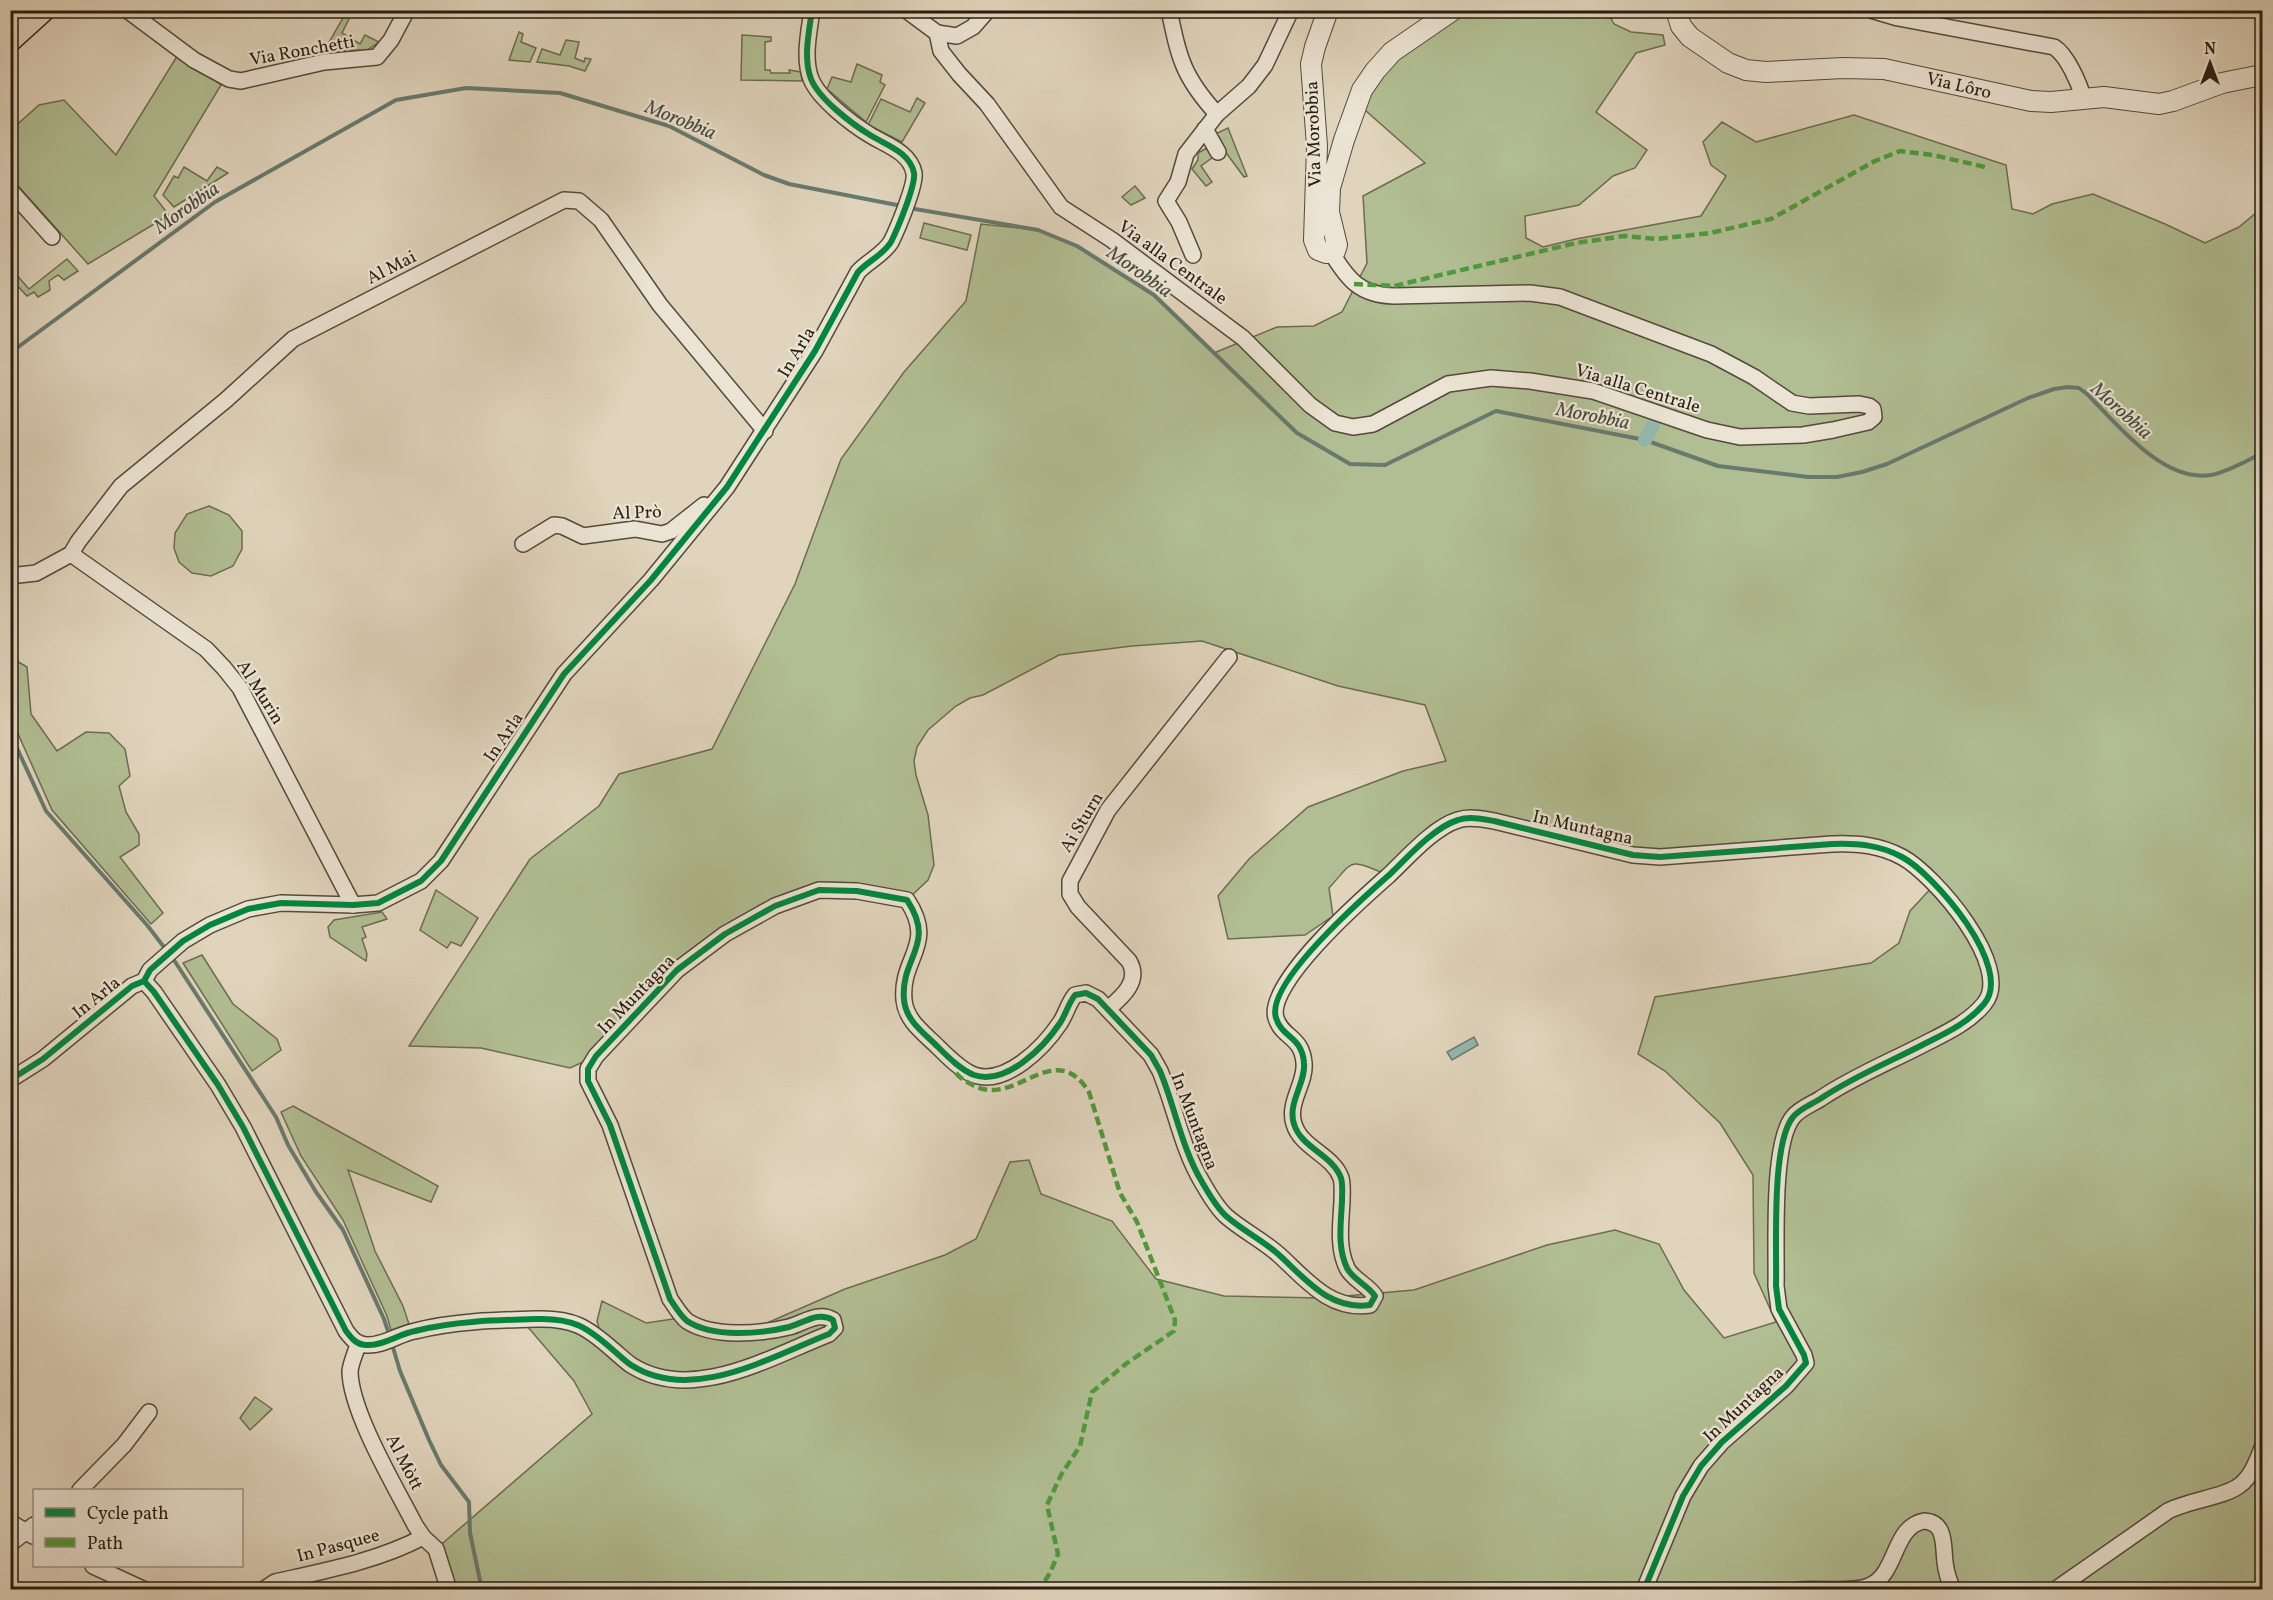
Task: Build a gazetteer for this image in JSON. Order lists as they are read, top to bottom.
{
  "streets": {
    "street": [
      "Via Ronchetti",
      "Via Lôro",
      "Via Morobbia",
      "Via alla Centrale",
      "Al Mai",
      "In Arla",
      "Al Prò",
      "Al Murin",
      "Ai Sturn",
      "In Muntagna",
      "Al Mòtt",
      "In Pasquee"
    ]
  },
  "crossings": [
    ["Via Morobbia", "Via alla Centrale"],
    ["Al Mai", "In Arla"],
    ["Al Mai", "Al Murin"],
    ["In Arla", "Al Prò"],
    ["In Arla", "Al Murin"],
    ["Ai Sturn", "In Muntagna"],
    ["In Muntagna", "Al Mòtt"],
    ["Al Mòtt", "In Pasquee"]
  ],
  "water": ["Morobbia"],
  "legend": ["Cycle path", "Path"],
  "north": "top"
}
